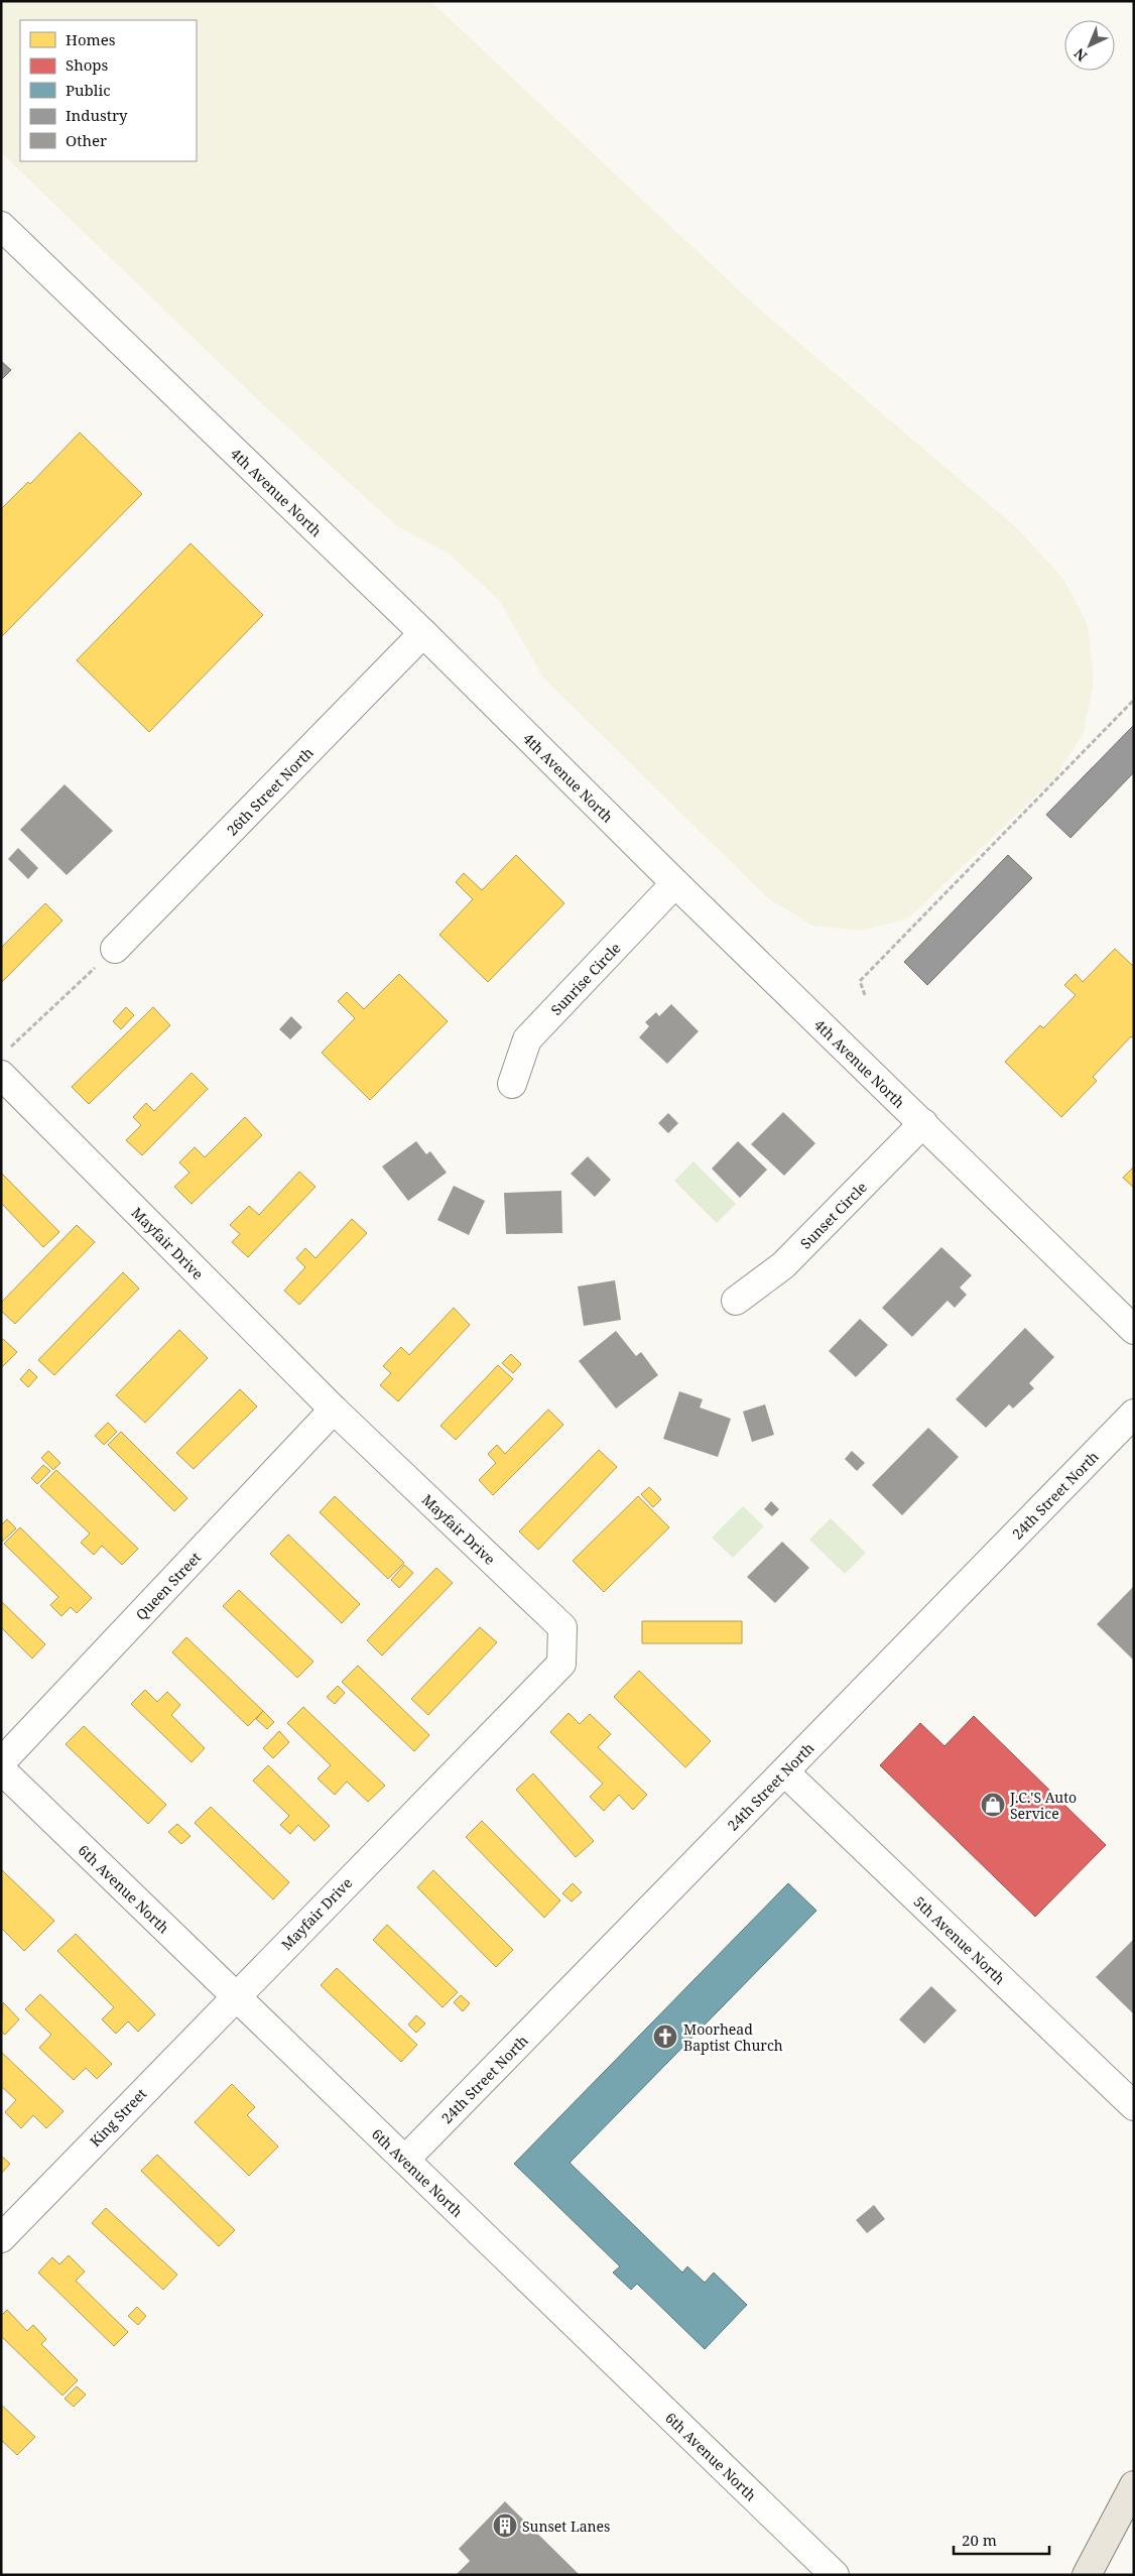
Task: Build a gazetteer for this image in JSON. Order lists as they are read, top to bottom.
{
  "streets": {
    "street": [
      "4th Avenue North",
      "26th Street North",
      "Sunrise Circle",
      "Sunset Circle",
      "Mayfair Drive",
      "24th Street North",
      "Queen Street",
      "6th Avenue North",
      "5th Avenue North",
      "King Street"
    ]
  },
  "crossings": [
    ["4th Avenue North", "26th Street North"],
    ["4th Avenue North", "Sunrise Circle"],
    ["4th Avenue North", "Sunset Circle"],
    ["Mayfair Drive", "Queen Street"],
    ["Mayfair Drive", "6th Avenue North"],
    ["Mayfair Drive", "King Street"],
    ["24th Street North", "6th Avenue North"],
    ["24th Street North", "5th Avenue North"],
    ["6th Avenue North", "King Street"]
  ],
  "places": {
    "shop": ["J.C.'S Auto Service"],
    "church": ["Moorhead Baptist Church"],
    "building": ["Sunset Lanes"]
  },
  "legend": [
    "Homes",
    "Shops",
    "Public",
    "Industry",
    "Other"
  ],
  "scale_bar": "20 m",
  "north": "bottom left"
}
